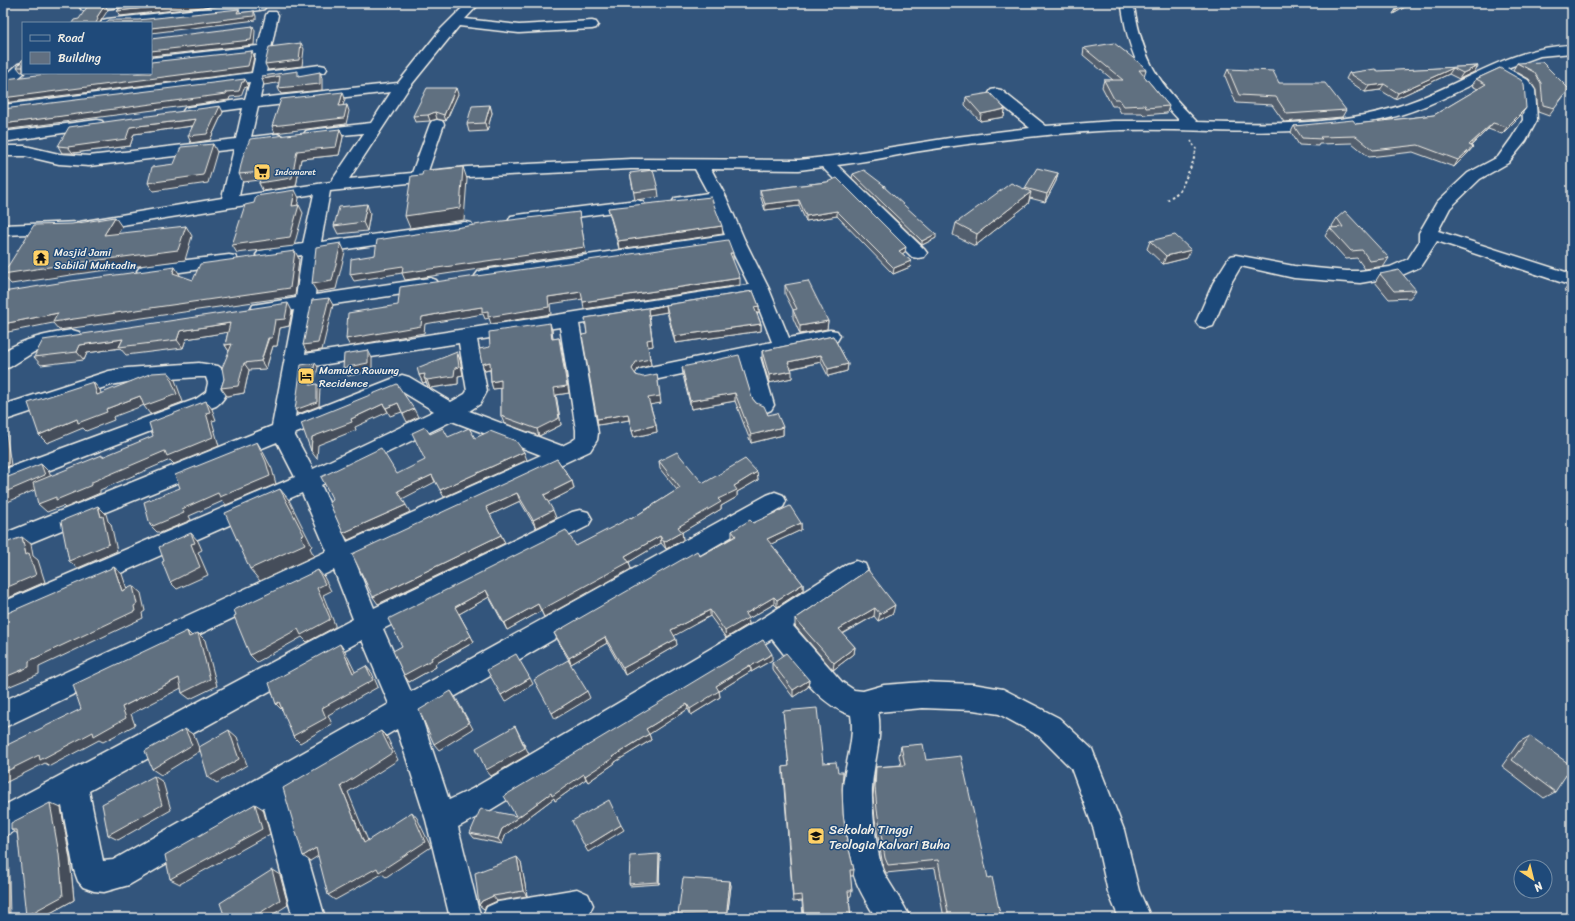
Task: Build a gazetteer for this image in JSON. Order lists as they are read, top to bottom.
{
  "places": {
    "supermarket": ["Indomaret"],
    "temple": ["Masjid Jami Sabilal Muhtadin"],
    "hotel": ["Mamuko Rawung Recidence"],
    "school or university": ["Sekolah Tinggi Teologia Kalvari Buha"]
  },
  "legend": ["Road", "Building"],
  "north": "bottom right"
}
